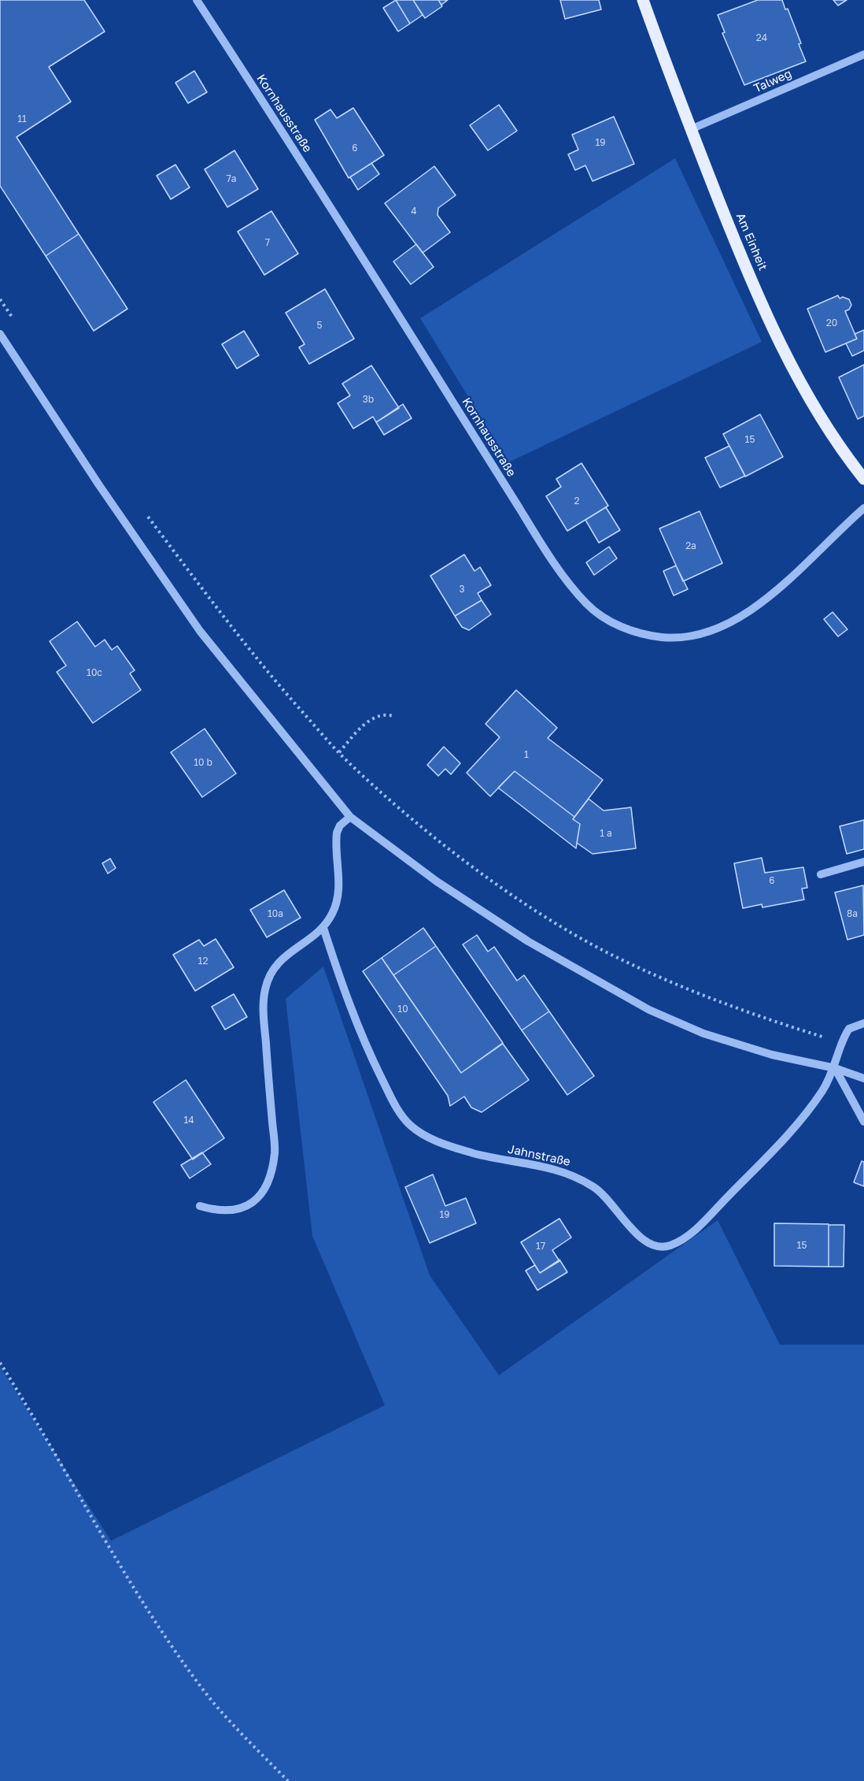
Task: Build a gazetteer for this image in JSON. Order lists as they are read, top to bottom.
{
  "streets": {
    "main road": ["Am Einheit"],
    "street": ["Talweg", "Kornhausstraße", "Jahnstraße"]
  },
  "crossings": [
    ["Talweg", "Am Einheit"]
  ],
  "house_numbers": [
    "24",
    "11",
    "19",
    "6",
    "7a",
    "4",
    "7",
    "20",
    "5",
    "3b",
    "15",
    "2",
    "2a",
    "3",
    "10c",
    "1",
    "10 b",
    "1 a",
    "6",
    "10a",
    "8a",
    "12",
    "10",
    "14",
    "19",
    "15",
    "17"
  ]
}
